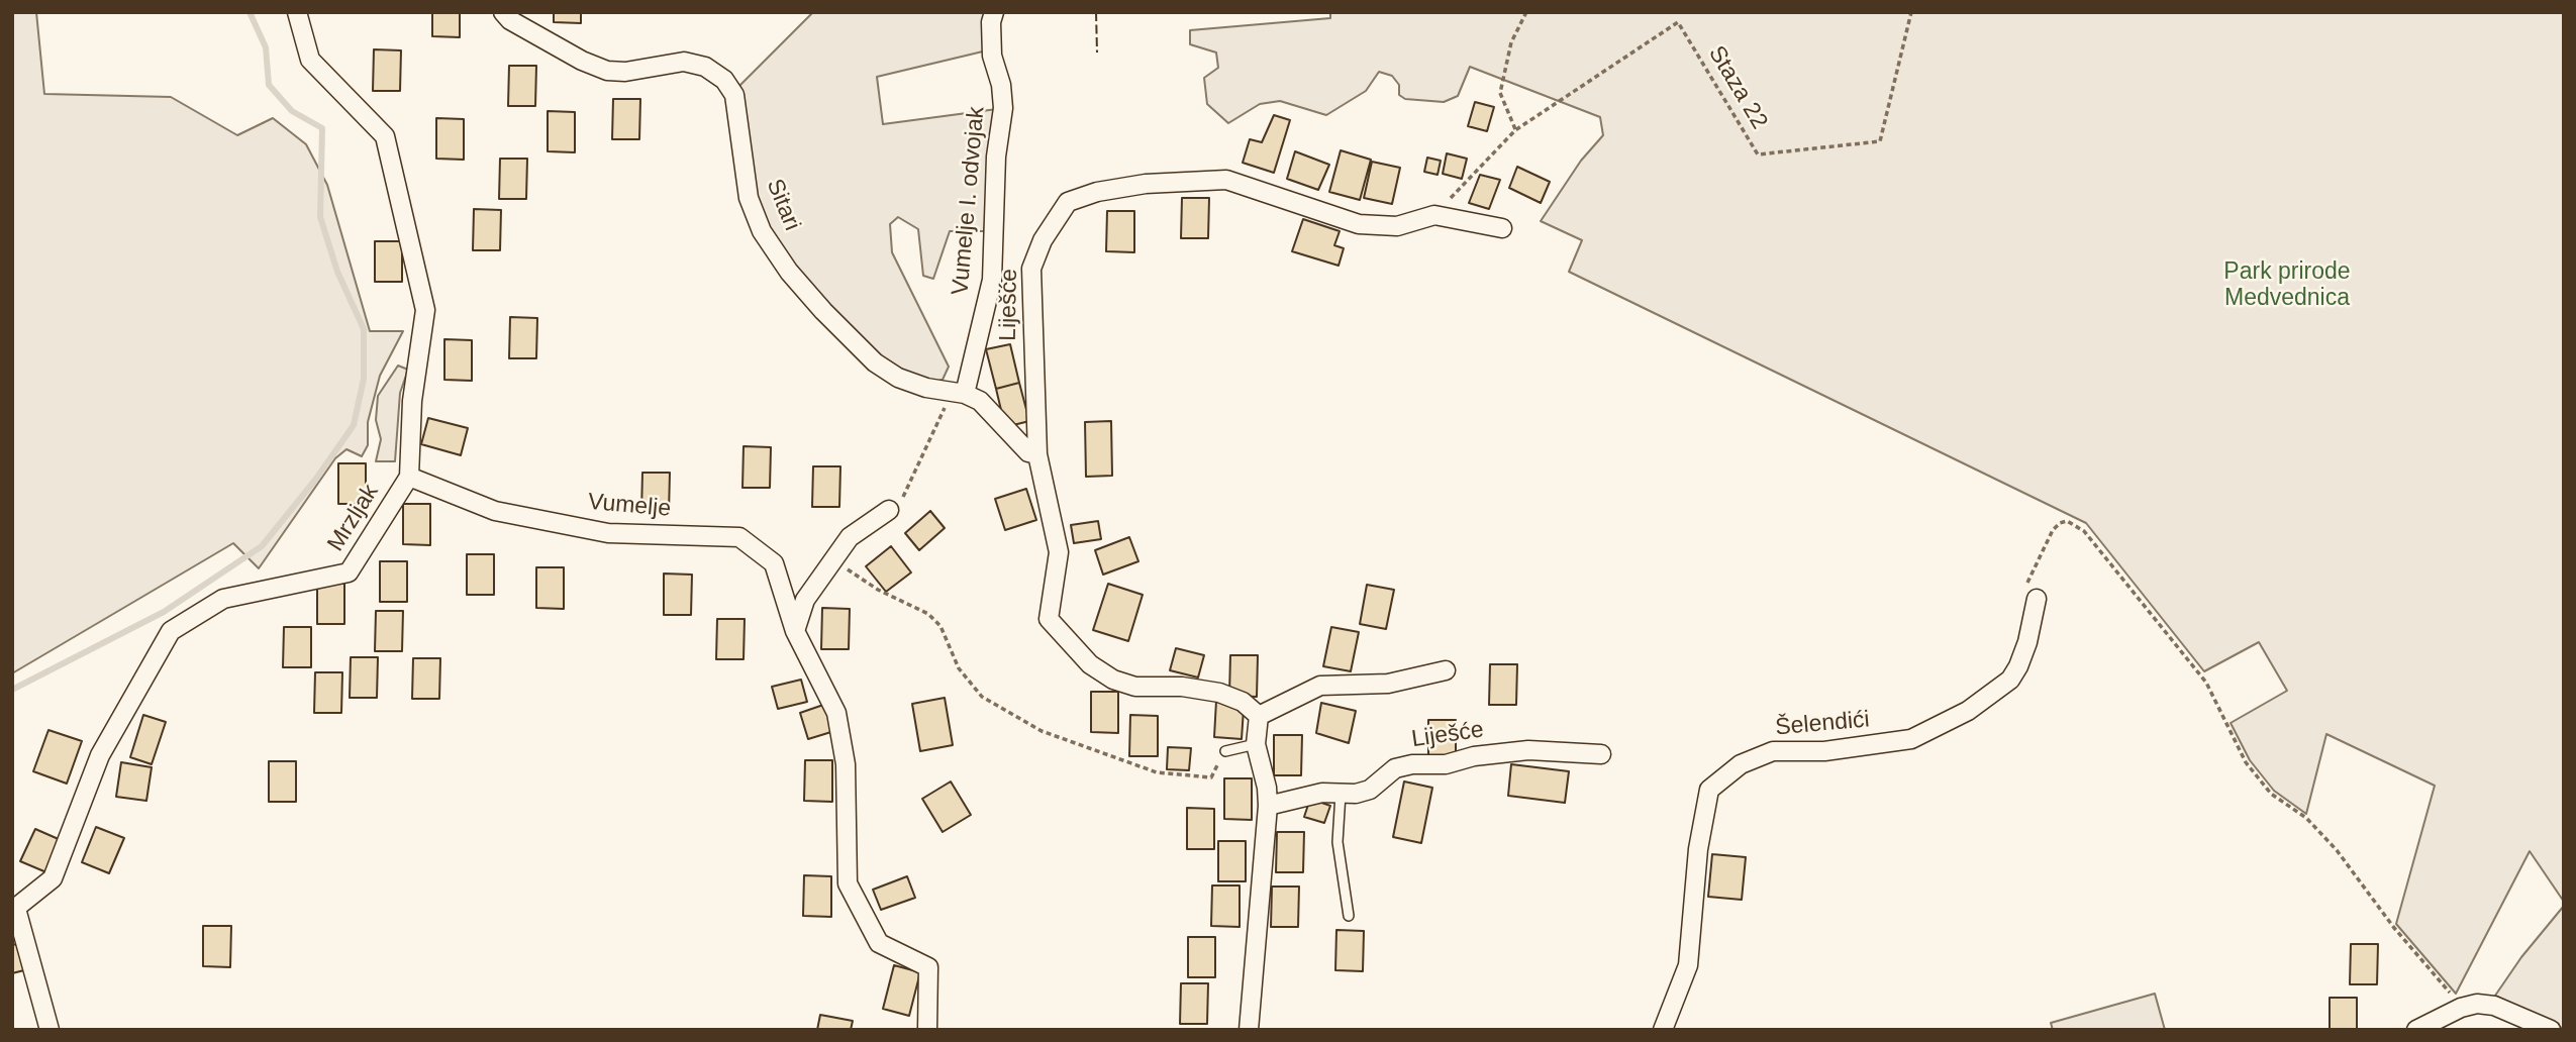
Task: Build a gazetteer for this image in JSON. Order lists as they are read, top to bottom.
{
  "streets": {
    "street": [
      "Vumelje I. odvojak",
      "Sitari",
      "Liješće",
      "Vumelje",
      "Mrzljak",
      "Šelendići"
    ],
    "path": ["Staza 22"]
  },
  "crossings": [
    ["Vumelje I. odvojak", "Sitari"],
    ["Sitari", "Liješće"],
    ["Vumelje", "Mrzljak"]
  ],
  "parks": ["Park prirode Medvednica"]
}
